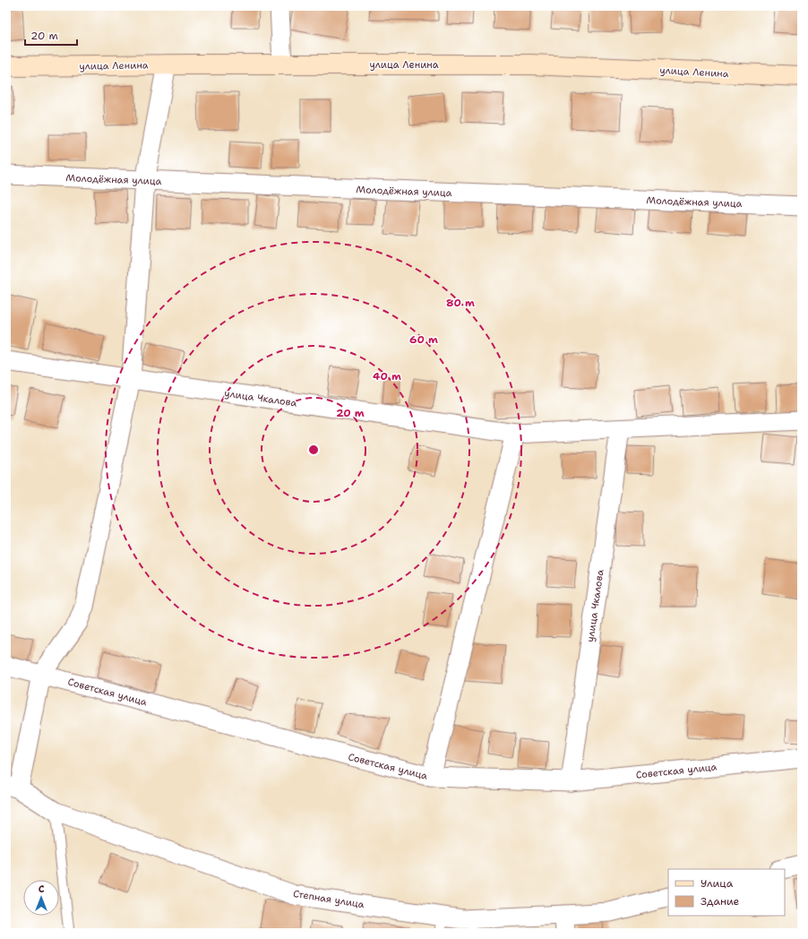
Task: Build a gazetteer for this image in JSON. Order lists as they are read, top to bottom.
{
  "streets": {
    "main road": ["улица Ленина"],
    "street": [
      "Молодёжная улица",
      "улица Чкалова",
      "Советская улица",
      "Степная улица"
    ]
  },
  "crossings": [
    ["улица Чкалова", "Советская улица"]
  ],
  "legend": ["Улица", "Здание"],
  "scale_bar": "20 m",
  "north": "top",
  "rings": [
    "80 m",
    "60 m",
    "40 m",
    "20 m"
  ]
}
